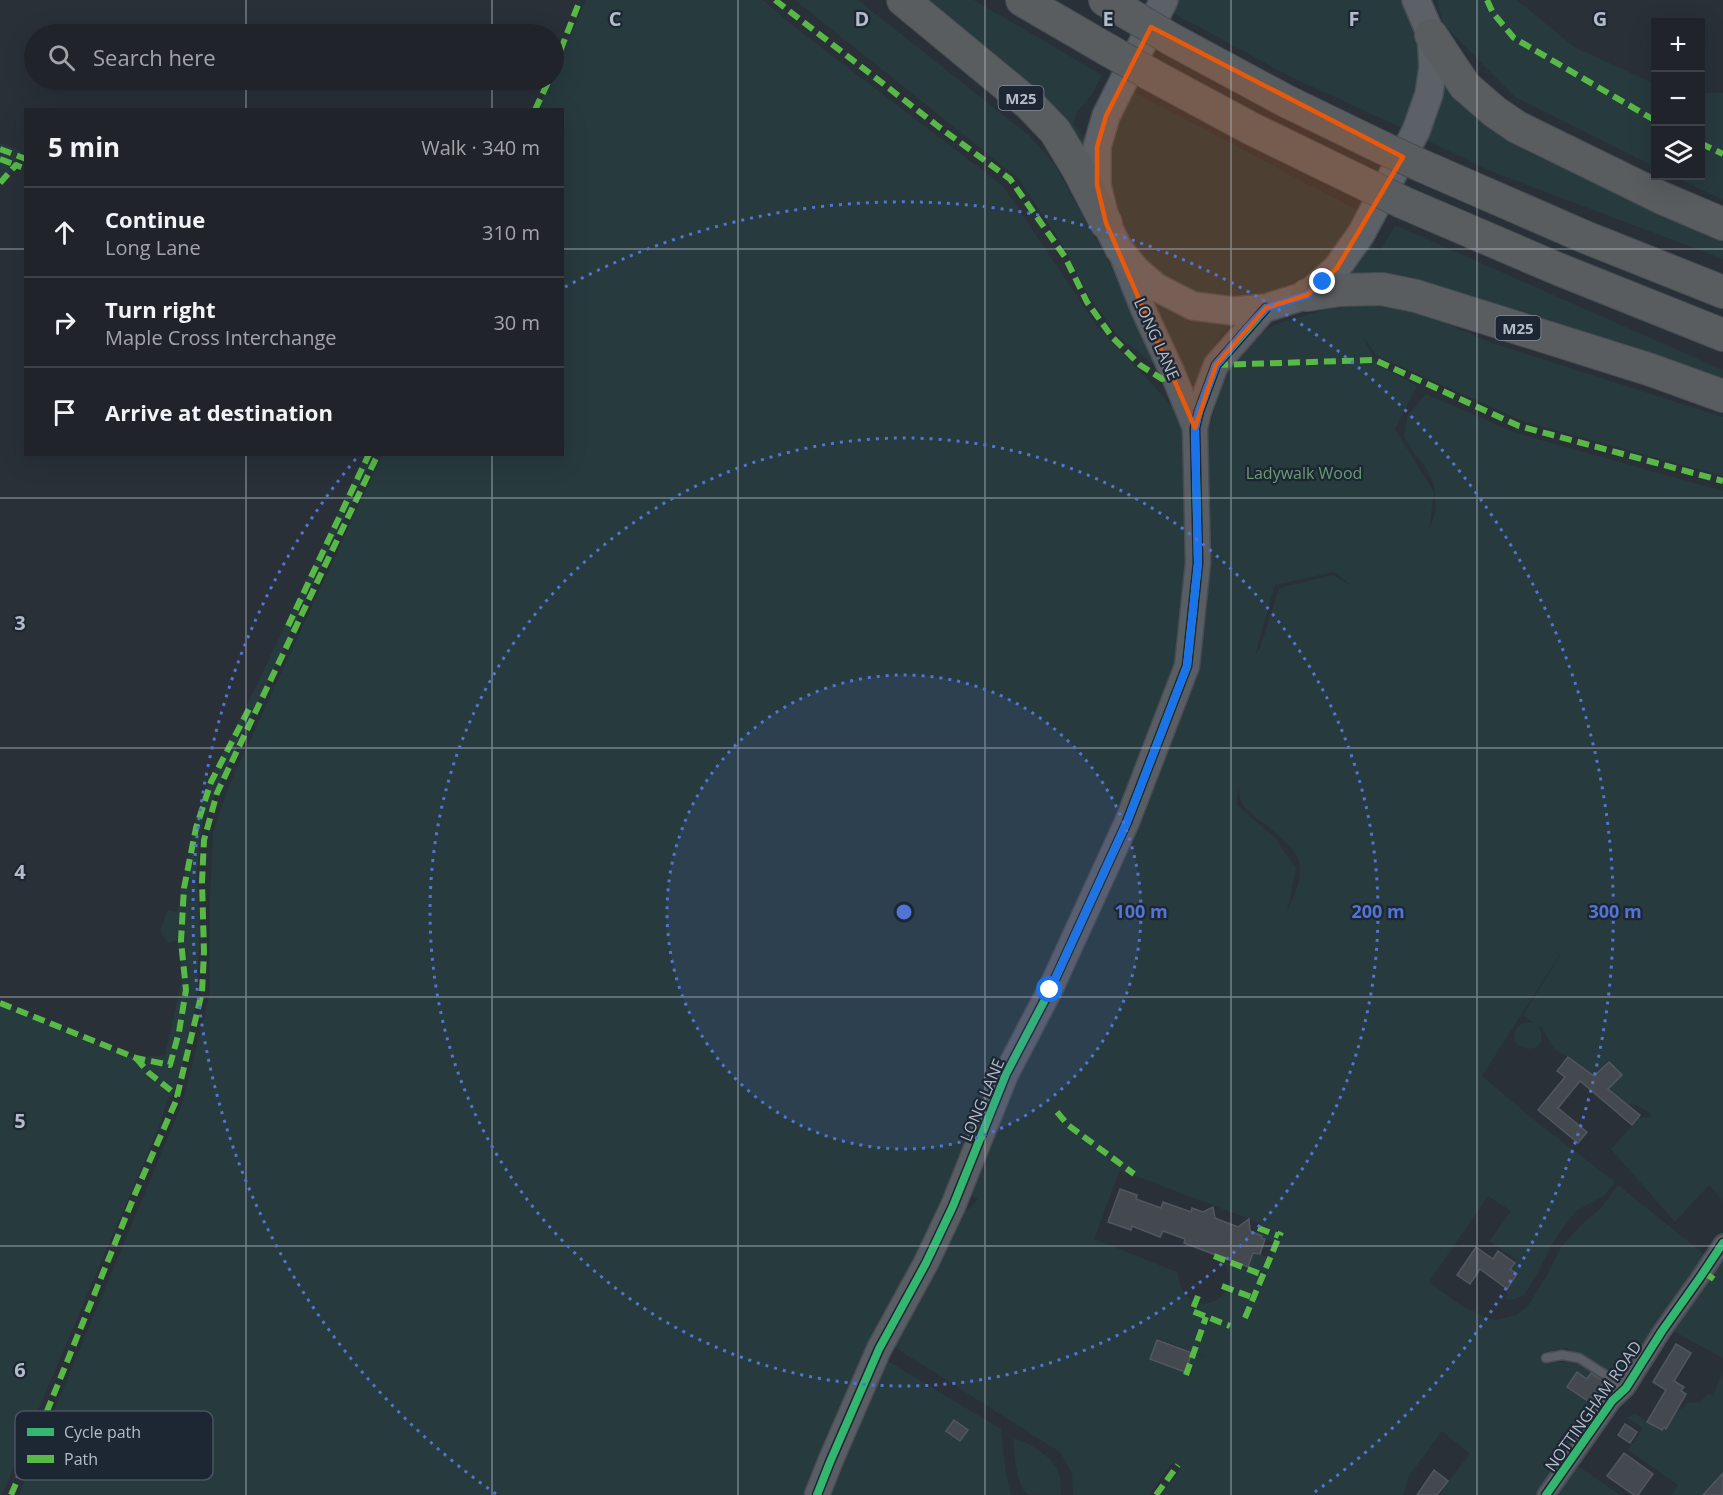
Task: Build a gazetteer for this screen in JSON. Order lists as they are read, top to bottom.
{
  "streets": {
    "highway": ["M25"],
    "street": ["LONG LANE", "NOTTINGHAM ROAD"]
  },
  "crossings": [
    ["M25", "LONG LANE"]
  ],
  "parks": ["Ladywalk Wood"],
  "legend": ["Cycle path", "Path"],
  "page": {
    "map_buttons": ["+", "−"],
    "search": "Search here",
    "heading": ["5 min", "Walk · 340 m"],
    "list": [
      ["Continue", "Long Lane", "310 m"],
      ["Turn right", "Maple Cross Interchange", "30 m"],
      "Arrive at destination"
    ]
  },
  "grid": {
    "columns": [
      "C",
      "D",
      "E",
      "F",
      "G"
    ],
    "rows": [
      "3",
      "4",
      "5",
      "6"
    ]
  },
  "rings": ["100 m", "200 m", "300 m"]
}
